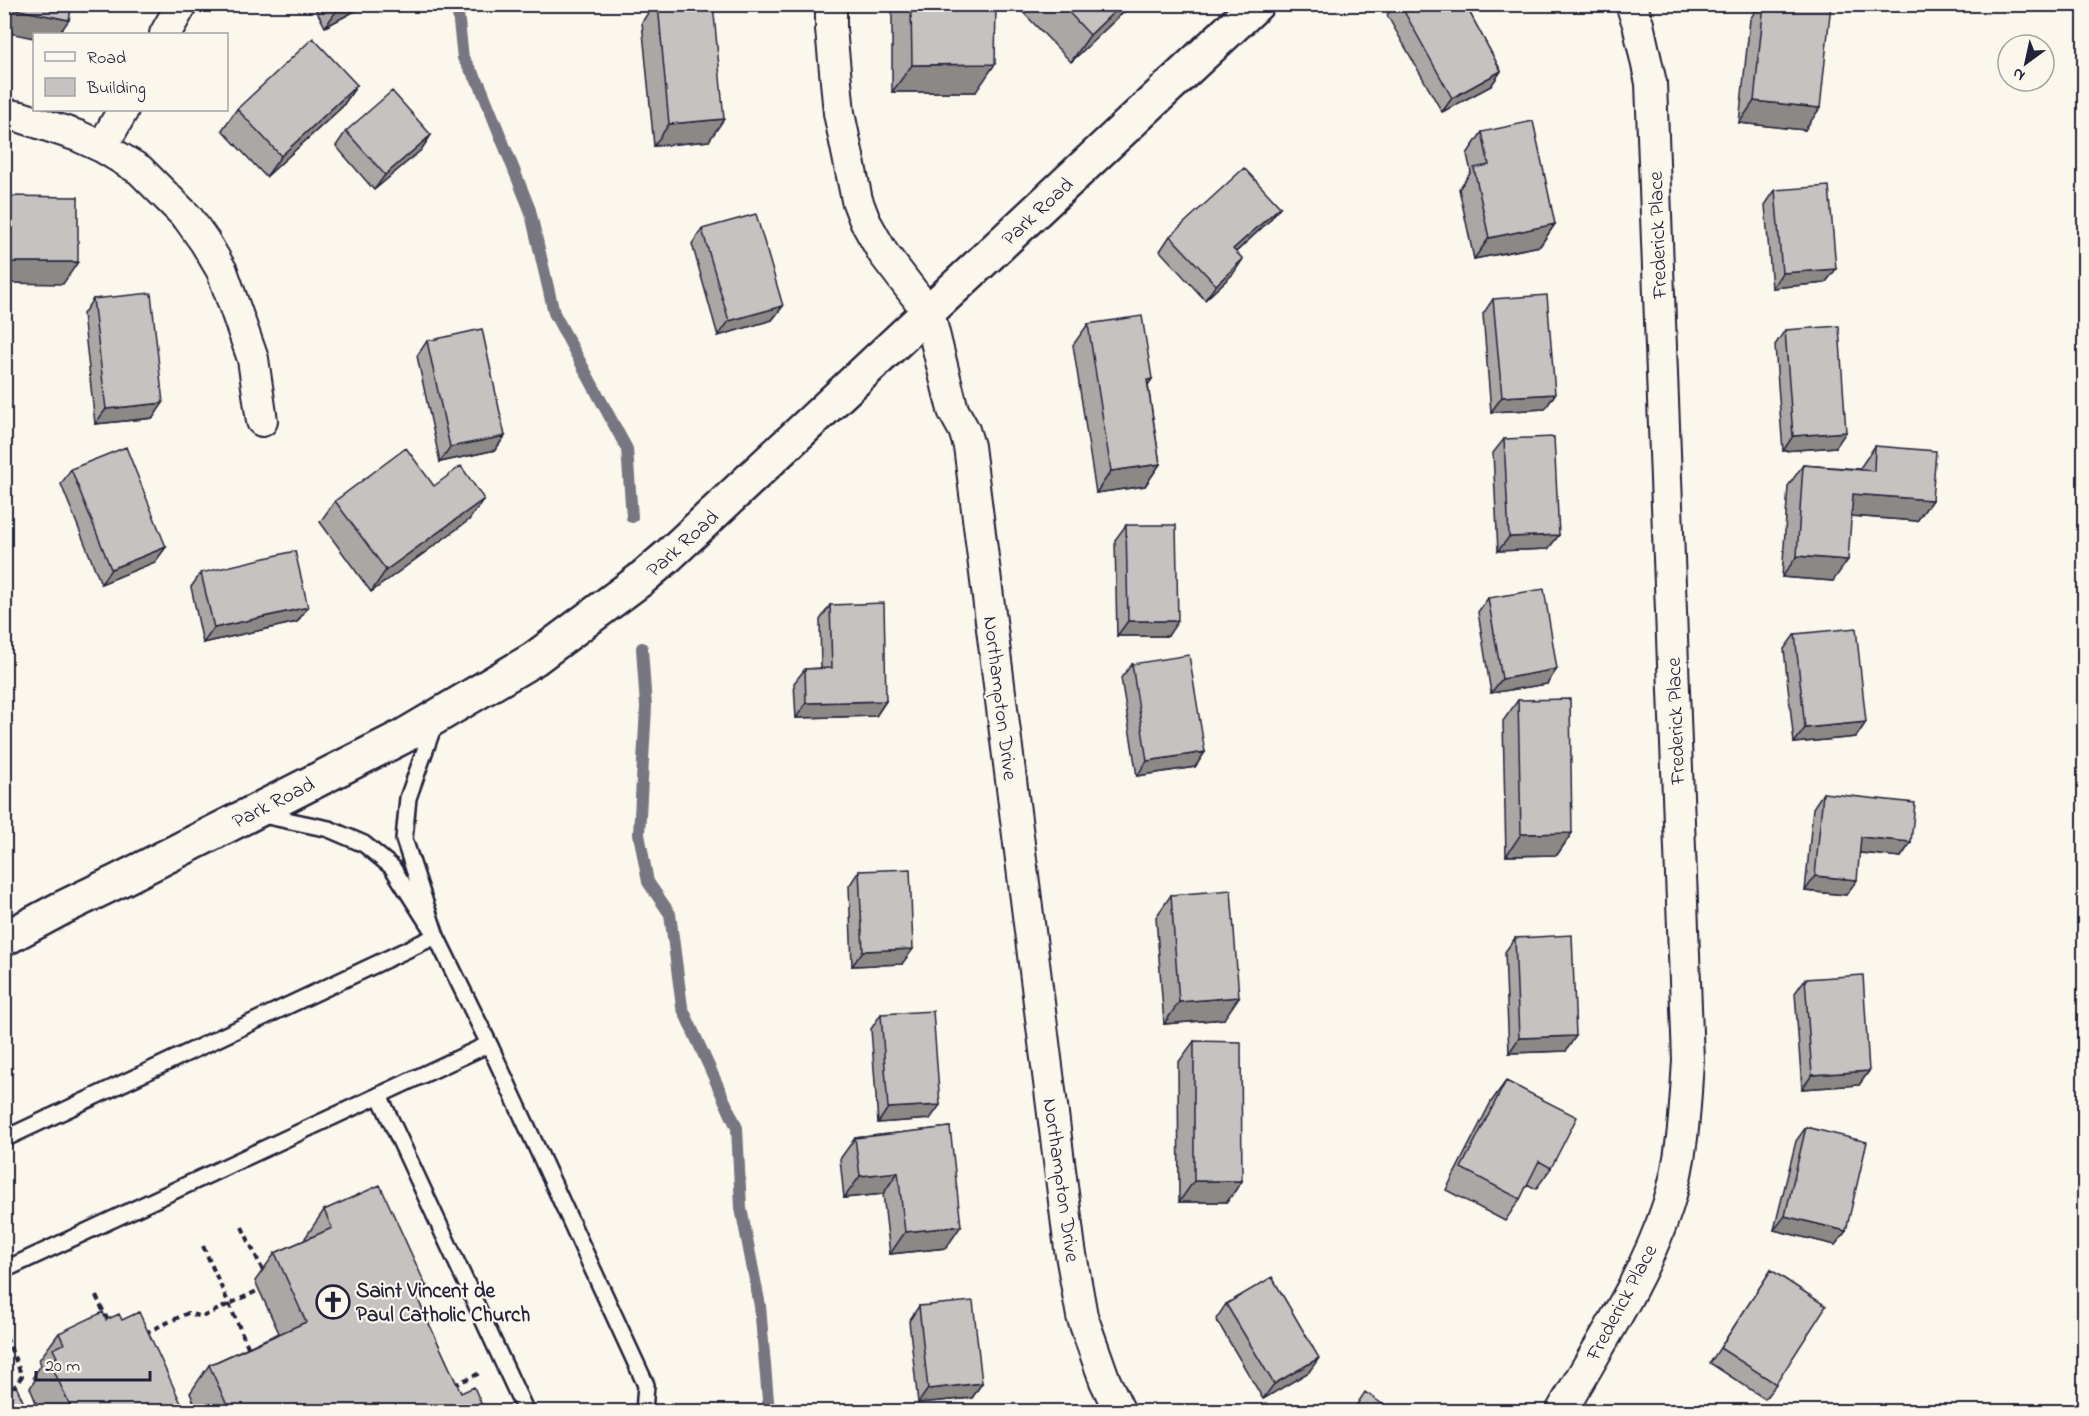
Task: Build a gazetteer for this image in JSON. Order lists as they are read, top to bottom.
{
  "streets": {
    "main road": ["Park Road"],
    "street": ["Frederick Place", "Northampton Drive"]
  },
  "crossings": [
    ["Park Road", "Northampton Drive"]
  ],
  "places": {
    "church": ["Saint Vincent de Paul Catholic Church"]
  },
  "legend": ["Road", "Building"],
  "scale_bar": "20 m",
  "north": "bottom left"
}
